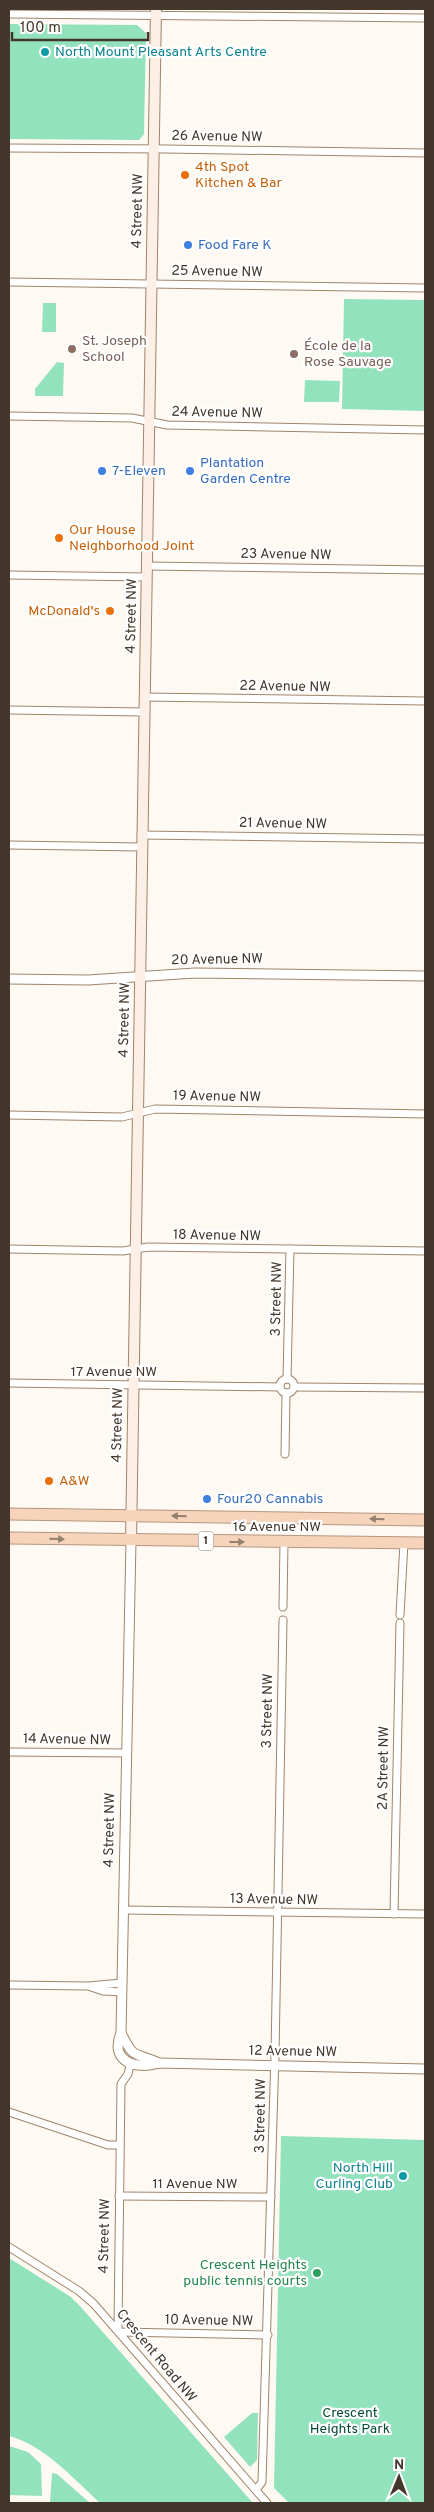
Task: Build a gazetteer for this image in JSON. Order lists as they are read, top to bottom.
{
  "streets": {
    "highway": ["16 Avenue NW", "1"],
    "main road": ["4 Street NW"],
    "street": [
      "26 Avenue NW",
      "25 Avenue NW",
      "24 Avenue NW",
      "23 Avenue NW",
      "22 Avenue NW",
      "21 Avenue NW",
      "20 Avenue NW",
      "19 Avenue NW",
      "18 Avenue NW",
      "3 Street NW",
      "17 Avenue NW",
      "14 Avenue NW",
      "2A Street NW",
      "13 Avenue NW",
      "12 Avenue NW",
      "11 Avenue NW",
      "10 Avenue NW",
      "Crescent Road NW"
    ]
  },
  "crossings": [
    ["26 Avenue NW", "4 Street NW"],
    ["4 Street NW", "25 Avenue NW"],
    ["4 Street NW", "24 Avenue NW"],
    ["4 Street NW", "23 Avenue NW"],
    ["4 Street NW", "22 Avenue NW"],
    ["4 Street NW", "21 Avenue NW"],
    ["4 Street NW", "20 Avenue NW"],
    ["4 Street NW", "19 Avenue NW"],
    ["4 Street NW", "18 Avenue NW"],
    ["4 Street NW", "17 Avenue NW"],
    ["4 Street NW", "16 Avenue NW"],
    ["4 Street NW", "14 Avenue NW"],
    ["4 Street NW", "13 Avenue NW"],
    ["4 Street NW", "12 Avenue NW"],
    ["4 Street NW", "11 Avenue NW"],
    ["4 Street NW", "10 Avenue NW"],
    ["4 Street NW", "Crescent Road NW"],
    ["18 Avenue NW", "3 Street NW"],
    ["3 Street NW", "17 Avenue NW"],
    ["3 Street NW", "13 Avenue NW"],
    ["3 Street NW", "12 Avenue NW"],
    ["3 Street NW", "11 Avenue NW"],
    ["3 Street NW", "10 Avenue NW"],
    ["3 Street NW", "Crescent Road NW"],
    ["2A Street NW", "13 Avenue NW"],
    ["10 Avenue NW", "Crescent Road NW"]
  ],
  "parks": ["Crescent Heights Park"],
  "places": [
    "North Mount Pleasant Arts Centre",
    "4th Spot Kitchen & Bar",
    "Food Fare K",
    "St. Joseph School",
    "École de la Rose Sauvage",
    "7-Eleven",
    "Plantation Garden Centre",
    "Our House Neighborhood Joint",
    "McDonald's",
    "A&W",
    "Four20 Cannabis",
    "North Hill Curling Club",
    "Crescent Heights public tennis courts"
  ],
  "scale_bar": "100 m",
  "north": "top"
}
